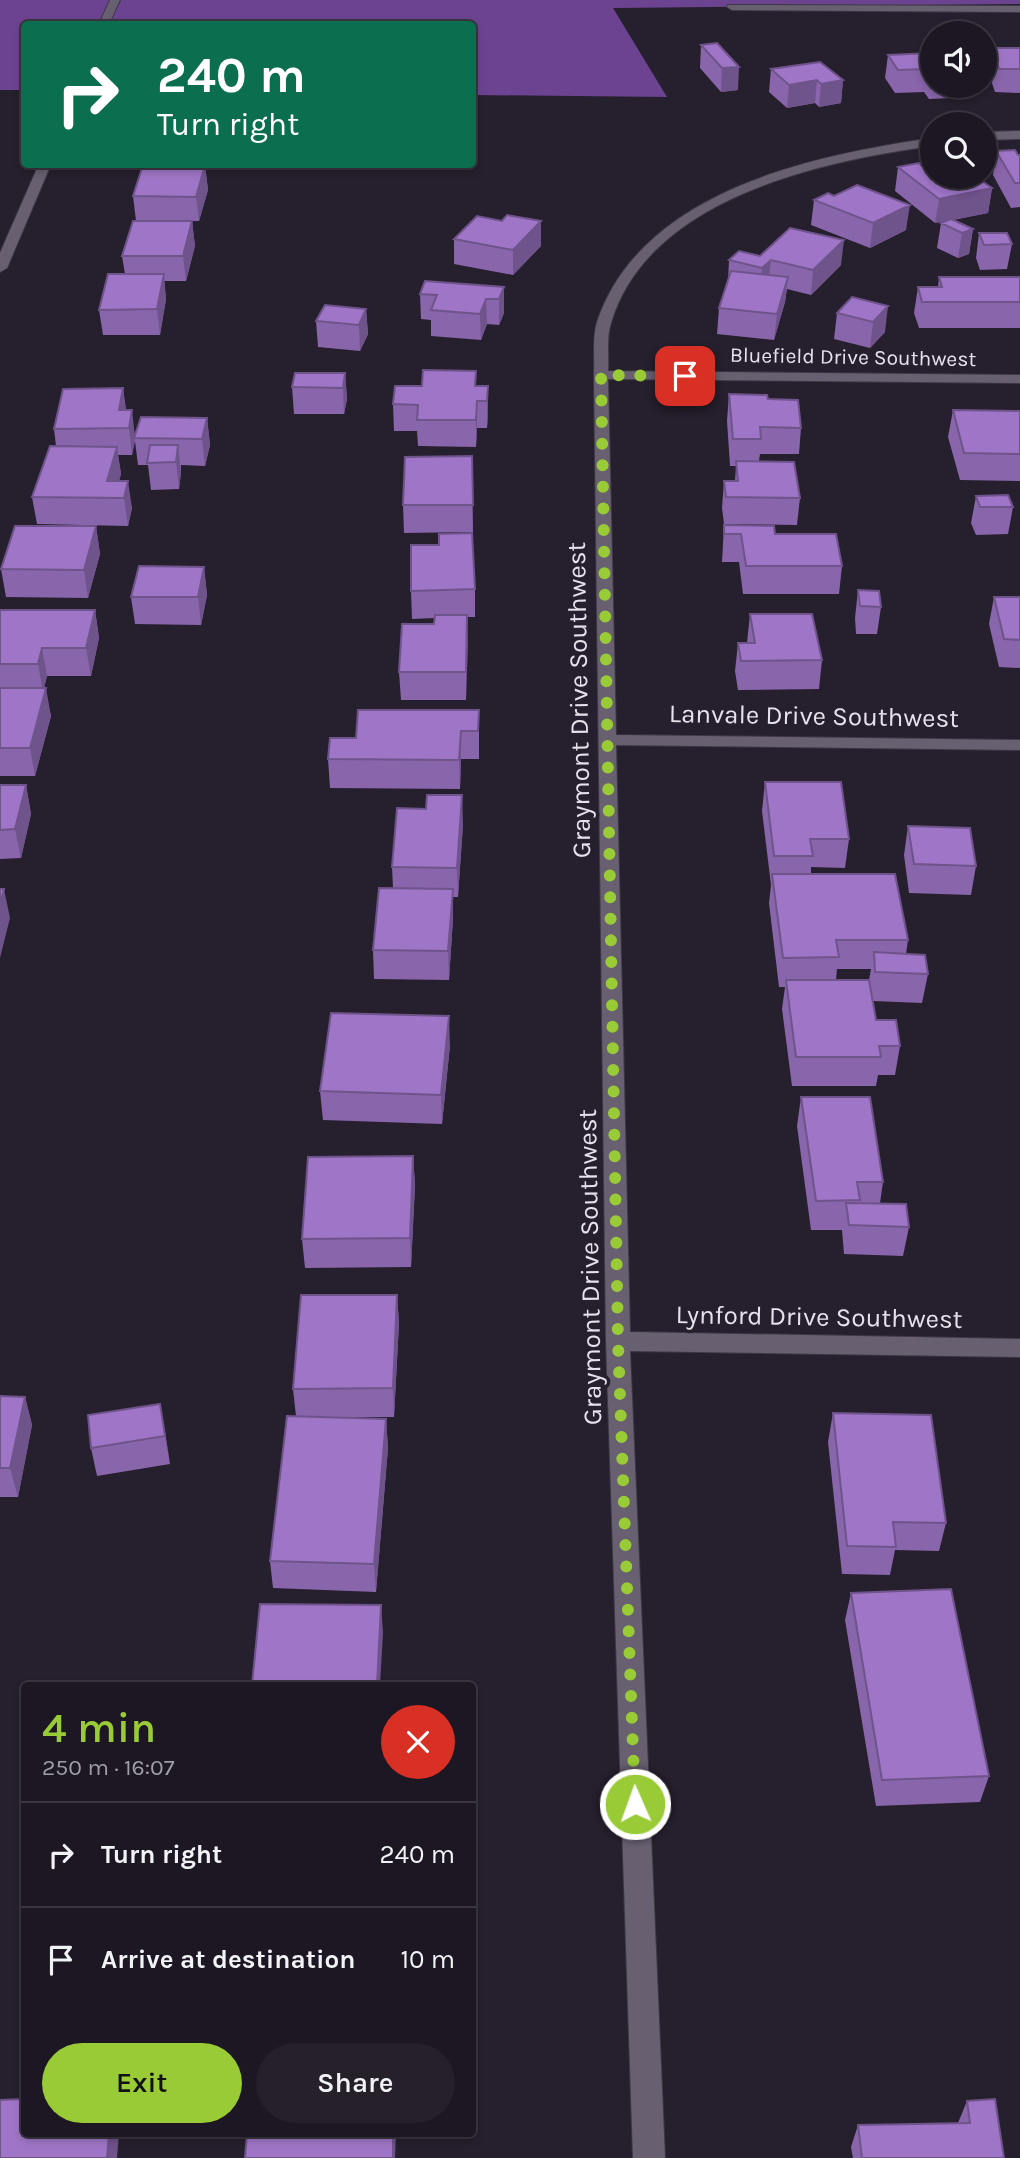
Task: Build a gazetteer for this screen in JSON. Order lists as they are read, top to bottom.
{
  "streets": {
    "street": [
      "Bluefield Drive Southwest",
      "Graymont Drive Southwest",
      "Lanvale Drive Southwest",
      "Lynford Drive Southwest"
    ]
  },
  "crossings": [
    ["Bluefield Drive Southwest", "Graymont Drive Southwest"],
    ["Graymont Drive Southwest", "Lanvale Drive Southwest"],
    ["Graymont Drive Southwest", "Lynford Drive Southwest"]
  ],
  "page": {
    "turn": ["240 m", "Turn right"],
    "heading": ["4 min", "250 m · 16:07"],
    "list": [
      {
        "name": "Turn right",
        "value": "240 m"
      },
      {
        "name": "Arrive at destination",
        "value": "10 m"
      }
    ],
    "buttons": ["Exit", "Share"]
  }
}
